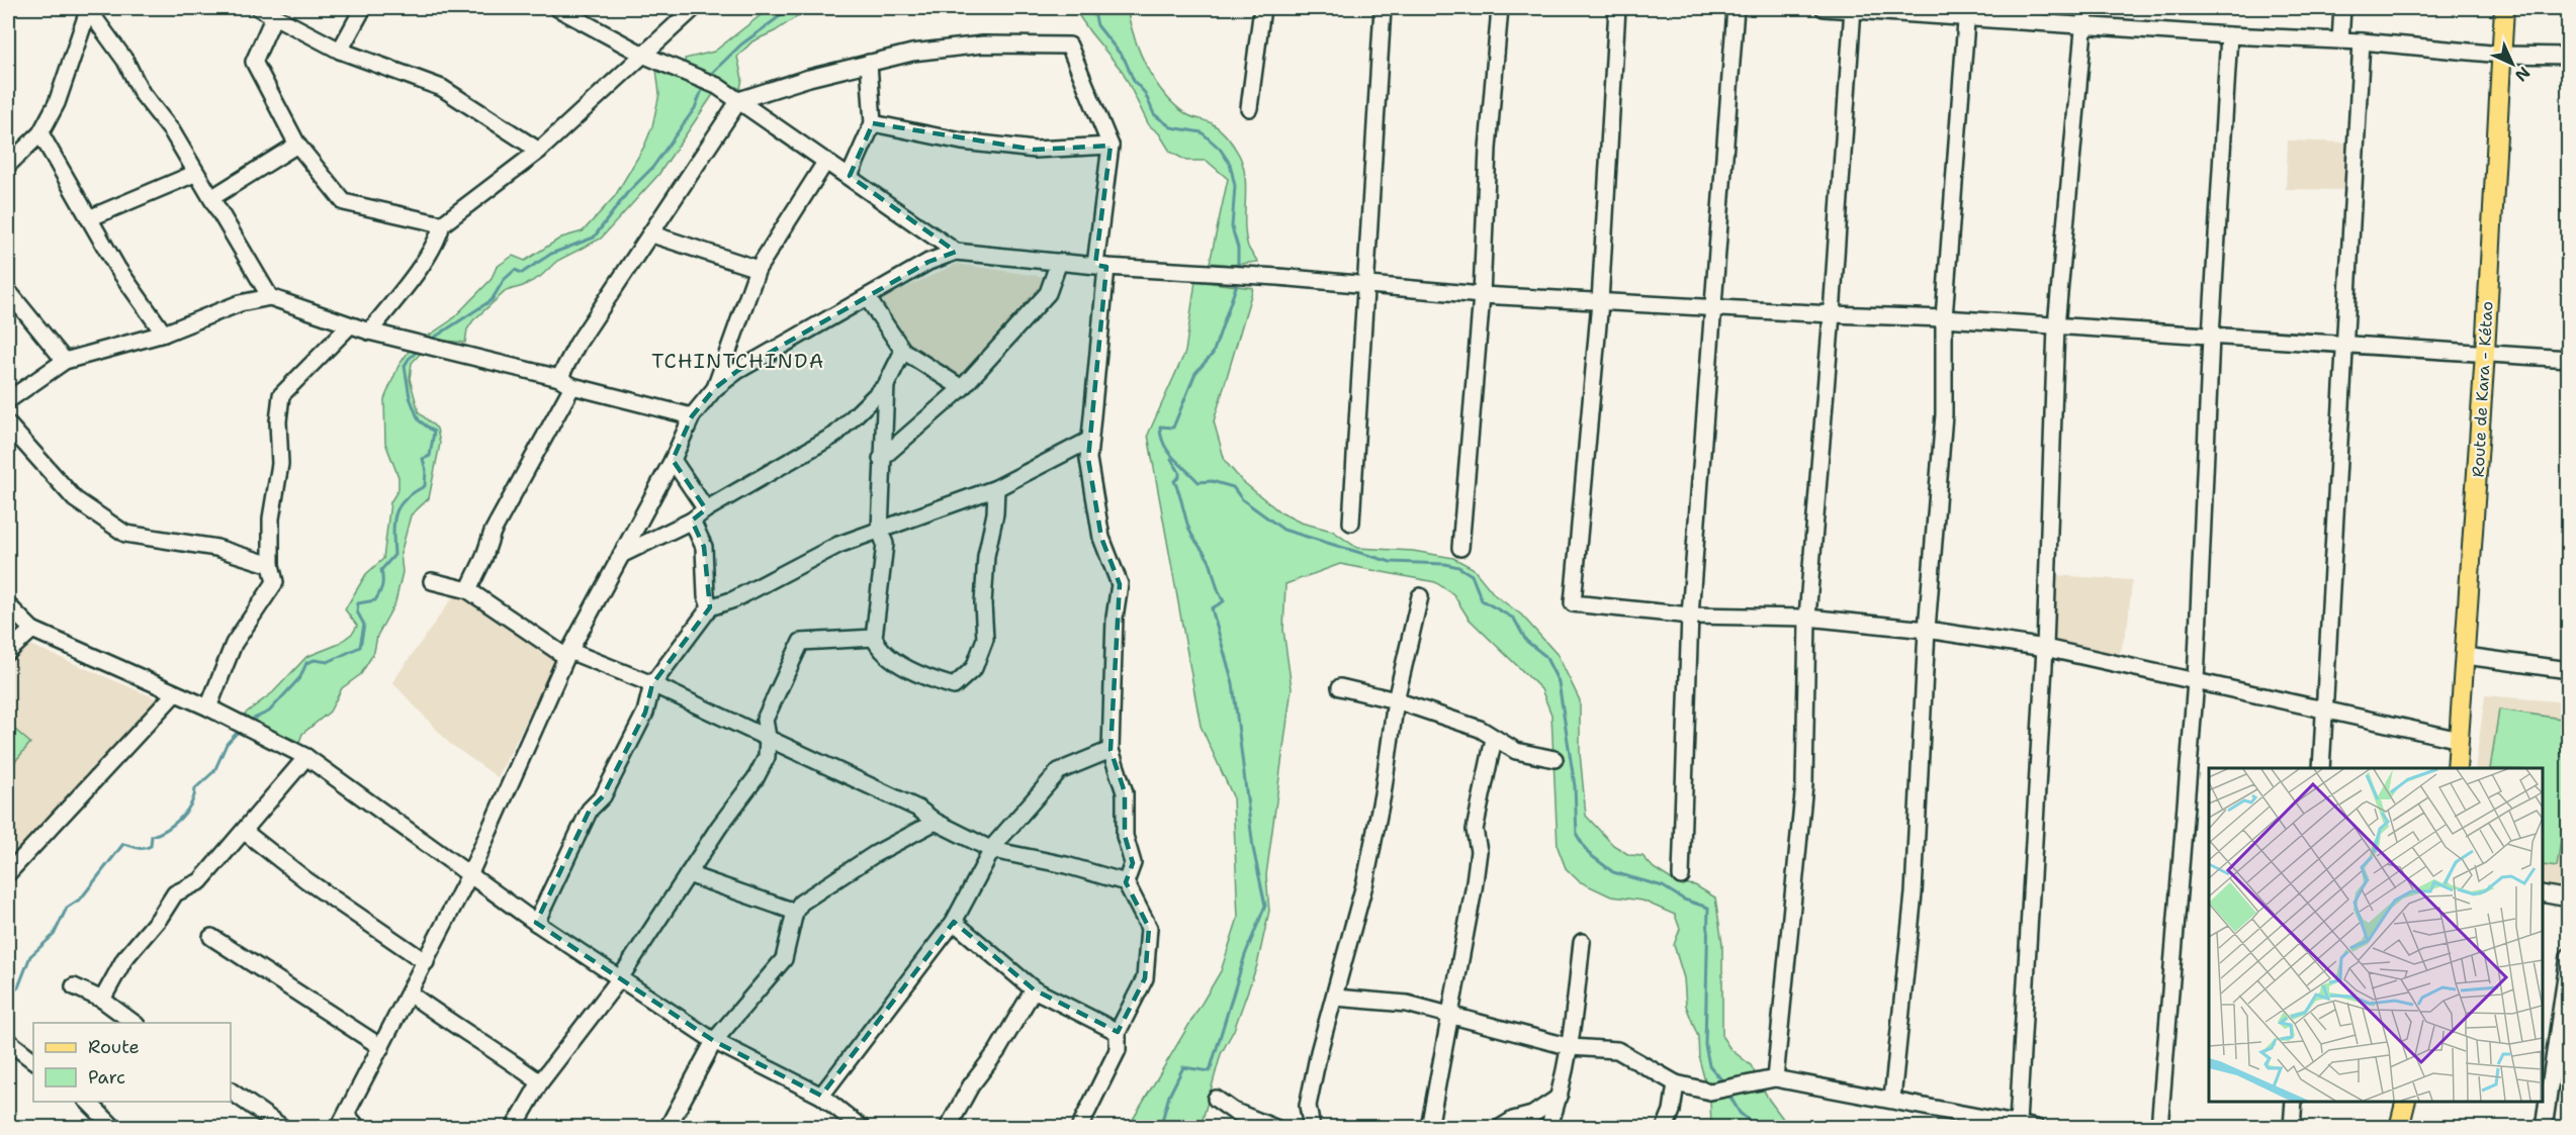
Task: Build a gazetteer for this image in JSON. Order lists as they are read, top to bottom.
{
  "streets": {
    "main road": ["Route de Kara - Kétao"]
  },
  "districts": ["TCHINTCHINDA"],
  "legend": ["Route", "Parc"],
  "north": "bottom right"
}
